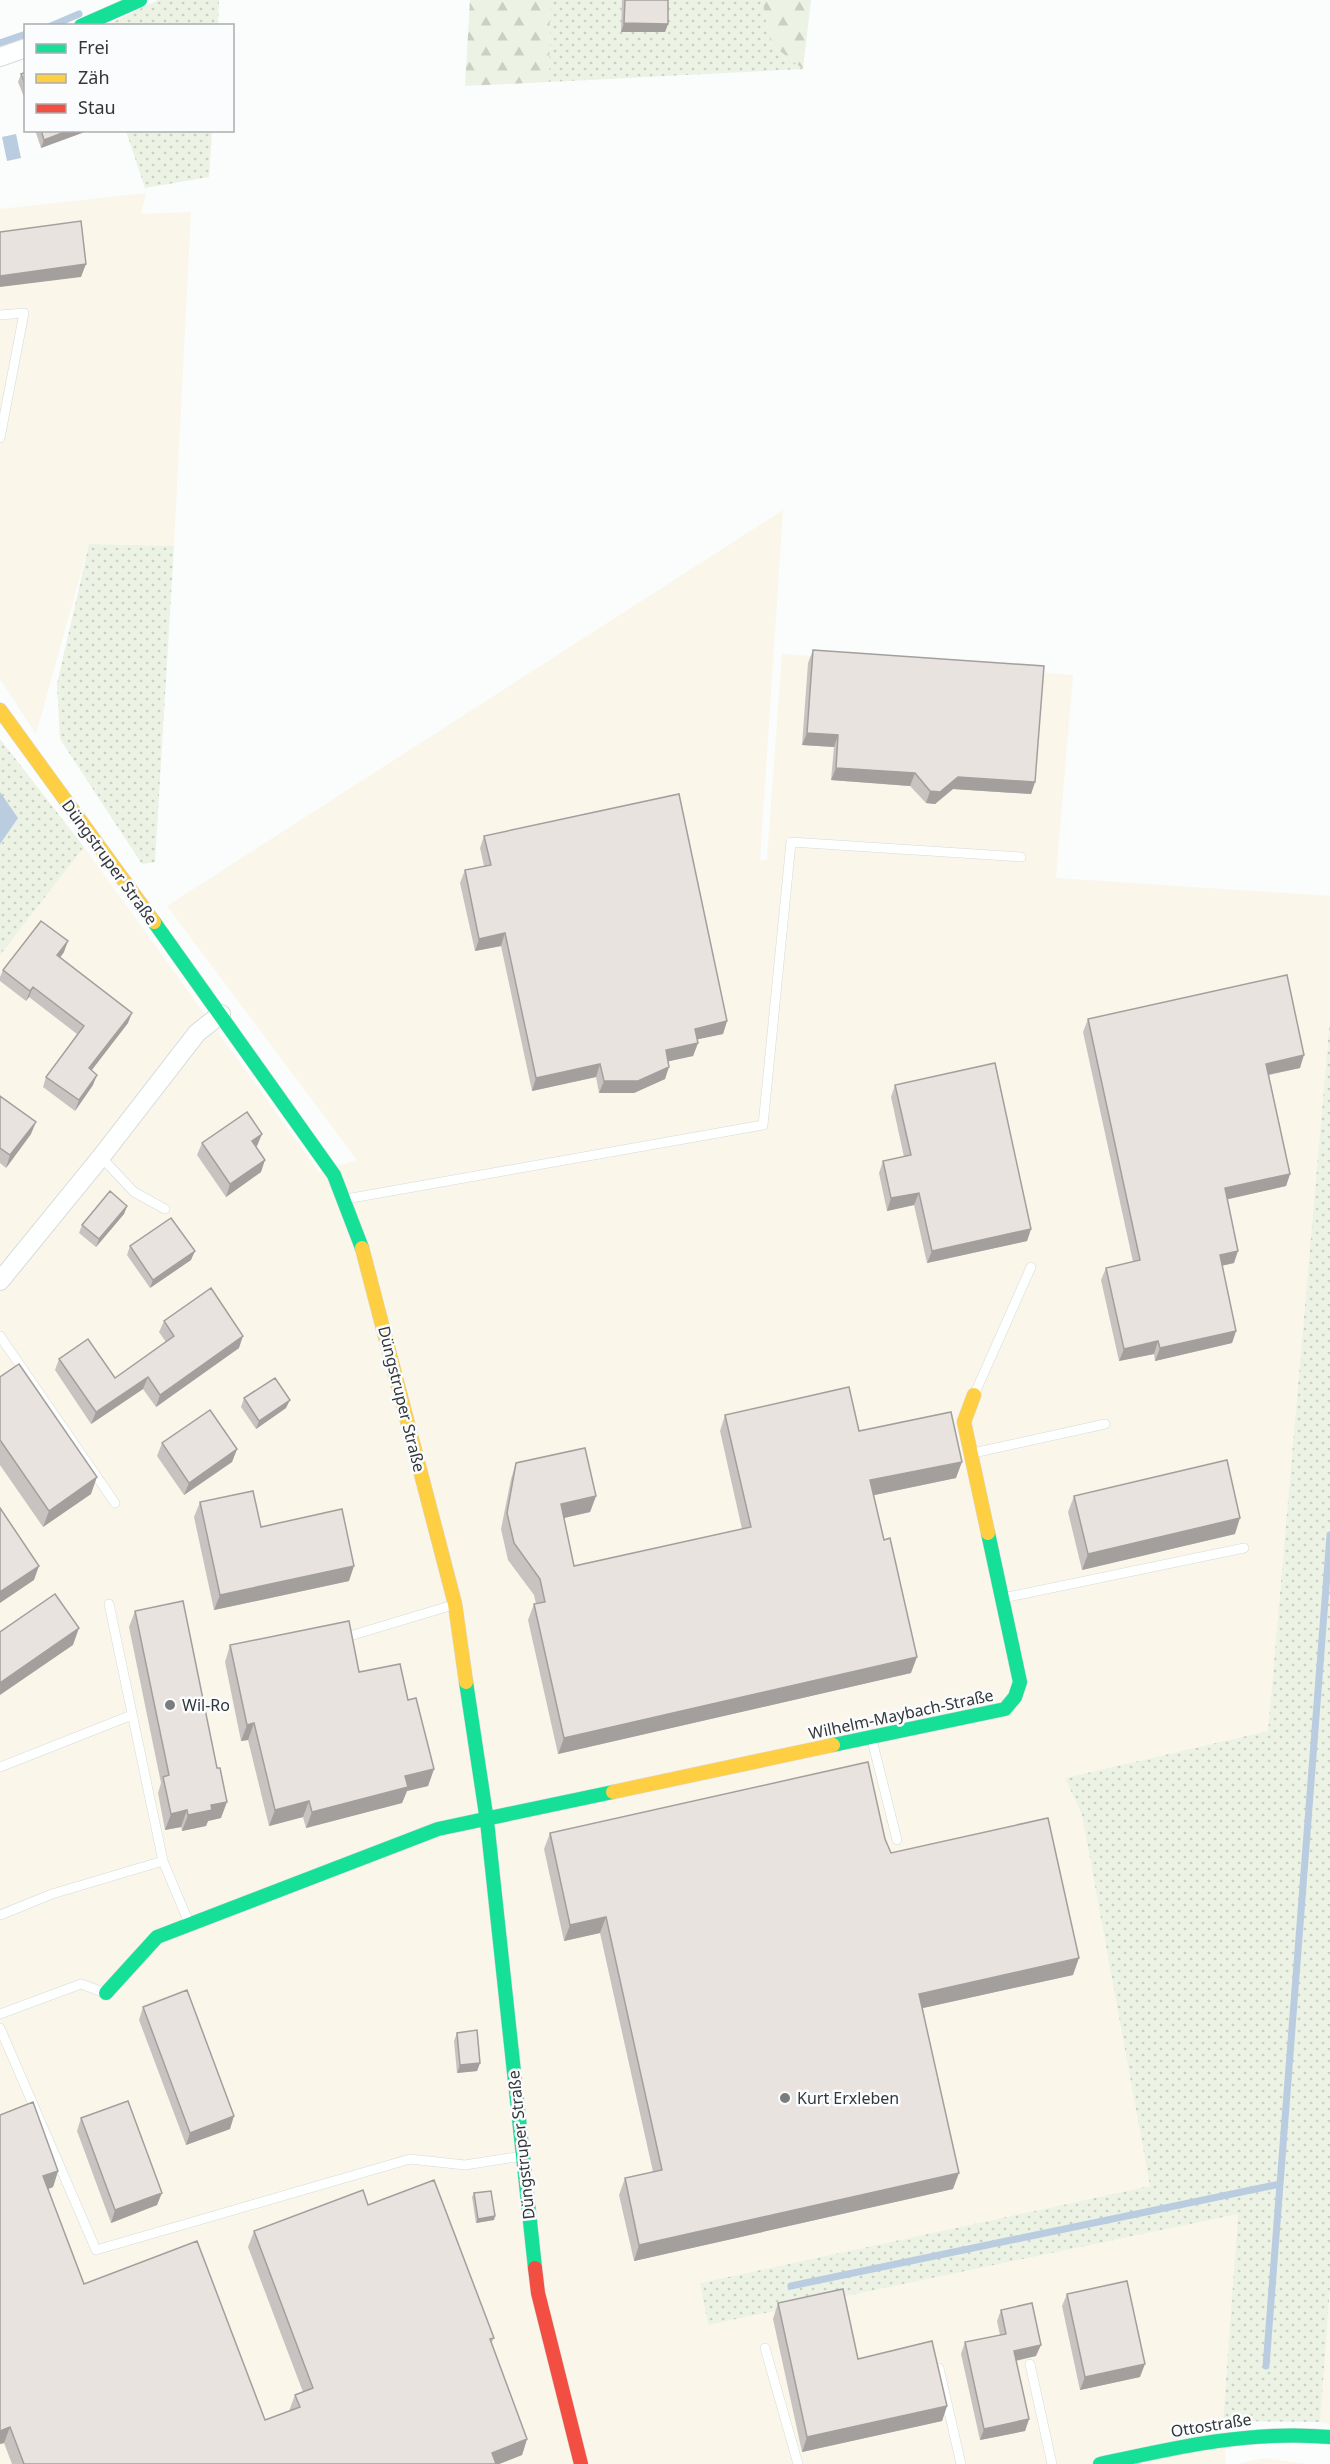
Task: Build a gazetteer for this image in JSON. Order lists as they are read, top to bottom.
{
  "streets": {
    "street": ["Düngstruper Straße", "Wilhelm-Maybach-Straße", "Ottostraße"]
  },
  "crossings": [
    ["Düngstruper Straße", "Wilhelm-Maybach-Straße"]
  ],
  "places": ["Wil-Ro", "Kurt Erxleben"],
  "legend": ["Frei", "Zäh", "Stau"]
}
